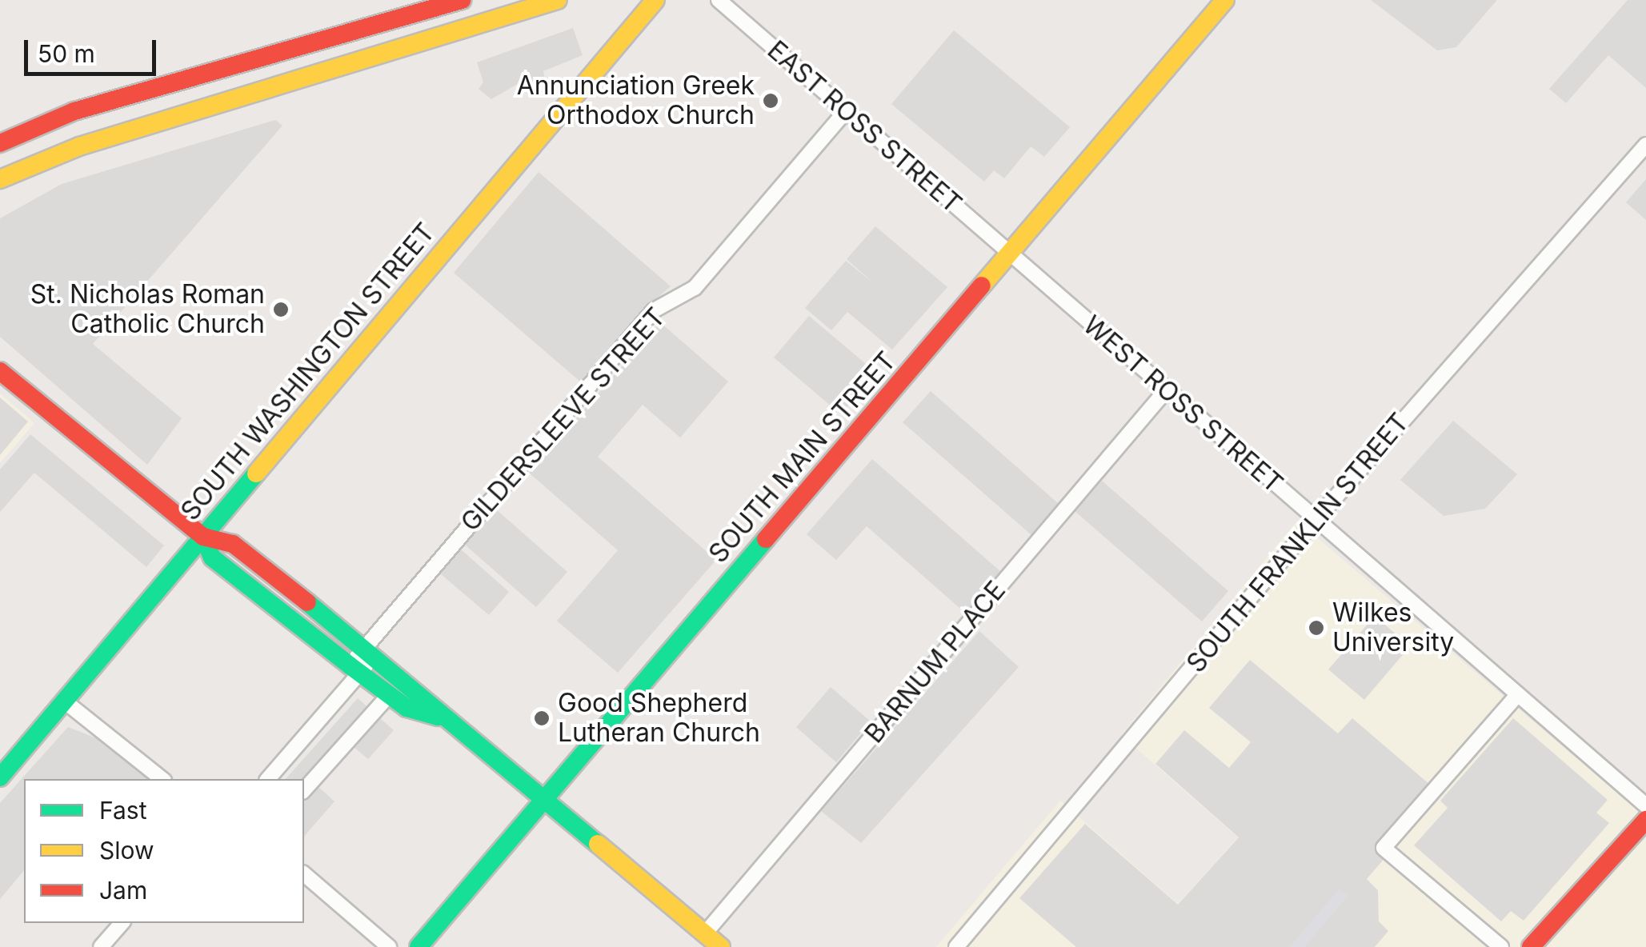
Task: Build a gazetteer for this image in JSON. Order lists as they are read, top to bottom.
{
  "streets": {
    "main road": ["SOUTH WASHINGTON STREET", "SOUTH MAIN STREET"],
    "street": [
      "EAST ROSS STREET",
      "WEST ROSS STREET",
      "GILDERSLEEVE STREET",
      "SOUTH FRANKLIN STREET",
      "BARNUM PLACE"
    ]
  },
  "crossings": [
    ["EAST ROSS STREET", "WEST ROSS STREET"],
    ["EAST ROSS STREET", "GILDERSLEEVE STREET"],
    ["EAST ROSS STREET", "SOUTH MAIN STREET"],
    ["WEST ROSS STREET", "SOUTH MAIN STREET"],
    ["WEST ROSS STREET", "SOUTH FRANKLIN STREET"],
    ["WEST ROSS STREET", "BARNUM PLACE"]
  ],
  "places": [
    "Annunciation Greek Orthodox Church",
    "St. Nicholas Roman Catholic Church",
    "Wilkes University",
    "Good Shepherd Lutheran Church"
  ],
  "legend": ["Fast", "Slow", "Jam"],
  "scale_bar": "50 m"
}
